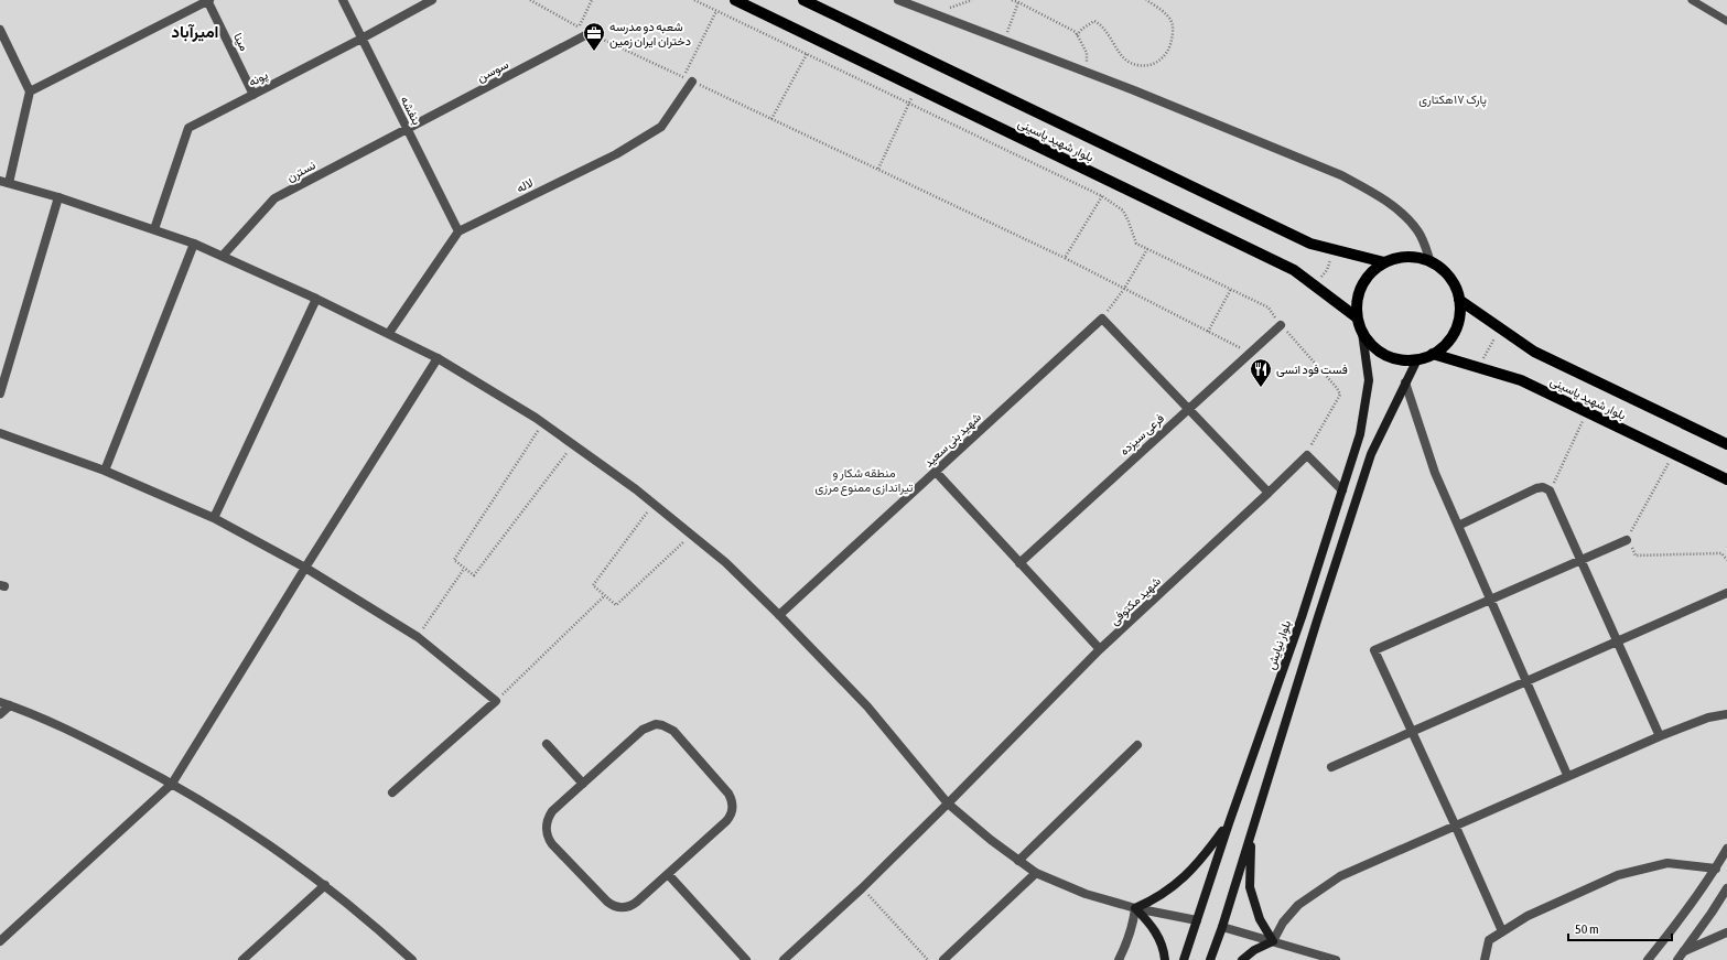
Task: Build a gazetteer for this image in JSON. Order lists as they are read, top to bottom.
{
  "streets": {
    "main road": ["بلوار شهید یاسینی", "بلوار نیایش"],
    "street": [
      "مینا",
      "سوسن",
      "پونه",
      "بنفشه",
      "نسترن",
      "لاله",
      "فرعی سیزده",
      "شهید بنی سعید",
      "شهید مکتوفی"
    ]
  },
  "crossings": [
    ["مینا", "پونه"],
    ["سوسن", "بنفشه"],
    ["سوسن", "نسترن"],
    ["پونه", "بنفشه"],
    ["بنفشه", "نسترن"],
    ["بنفشه", "لاله"],
    ["بلوار شهید یاسینی", "بلوار نیایش"]
  ],
  "districts": ["امیرآباد"],
  "parks": ["پارک ۱۷هکتاری", "منطقه شکار و تیراندازی ممنوع مرزی"],
  "places": {
    "office": ["شعبه دو مدرسه دختران ایران زمین"],
    "restaurant": ["فست فود انسی"]
  },
  "scale_bar": "50 m"
}
